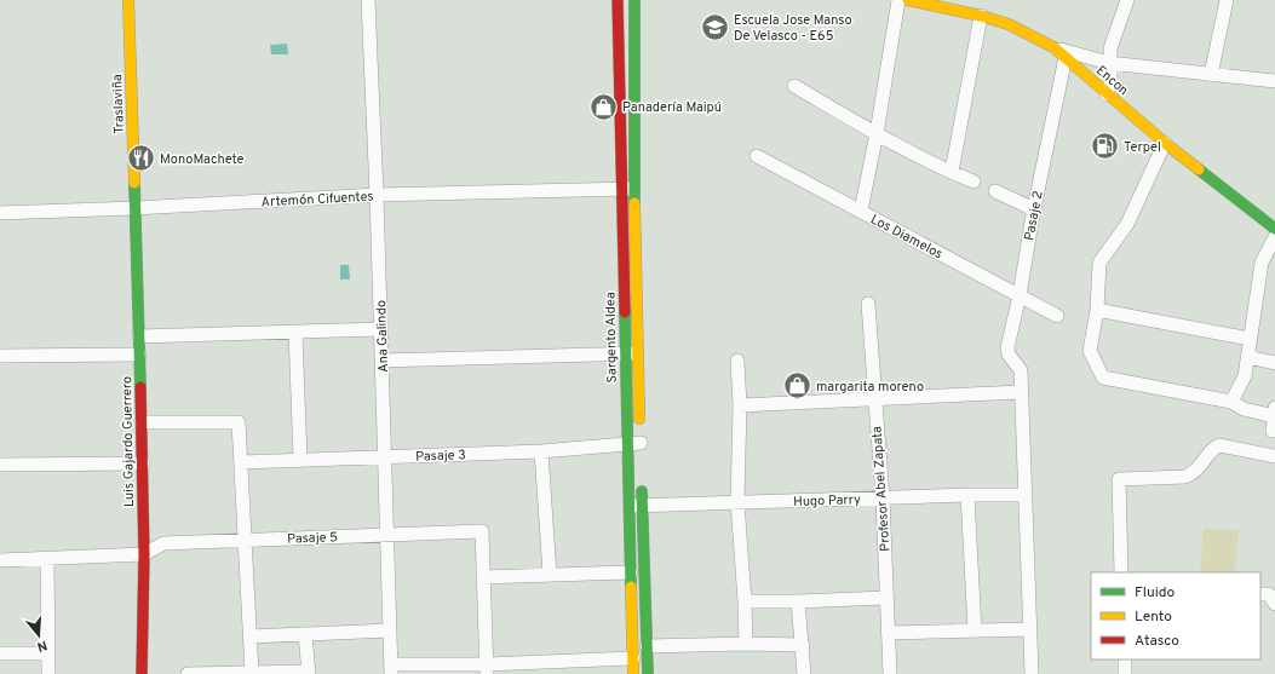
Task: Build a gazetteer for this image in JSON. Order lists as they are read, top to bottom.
{
  "streets": {
    "street": [
      "Encon",
      "Traslaviña",
      "Artemón Cifuentes",
      "Pasaje 2",
      "Los Diamelos",
      "Ana Galindo",
      "Sargento Aldea",
      "Luis Gajardo Guerrero",
      "Pasaje 3",
      "Profesor Abel Zapata",
      "Hugo Parry",
      "Pasaje 5"
    ]
  },
  "crossings": [
    ["Encon", "Pasaje 2"],
    ["Traslaviña", "Artemón Cifuentes"],
    ["Traslaviña", "Luis Gajardo Guerrero"],
    ["Artemón Cifuentes", "Ana Galindo"],
    ["Artemón Cifuentes", "Sargento Aldea"],
    ["Artemón Cifuentes", "Luis Gajardo Guerrero"],
    ["Pasaje 2", "Los Diamelos"],
    ["Ana Galindo", "Pasaje 3"],
    ["Ana Galindo", "Pasaje 5"],
    ["Sargento Aldea", "Pasaje 3"],
    ["Sargento Aldea", "Hugo Parry"],
    ["Luis Gajardo Guerrero", "Pasaje 5"],
    ["Profesor Abel Zapata", "Hugo Parry"]
  ],
  "places": {
    "school or university": ["Escuela Jose Manso De Velasco - E65"],
    "shop": ["Panadería Maipú", "margarita moreno"],
    "fuel station": ["Terpel"],
    "restaurant": ["MonoMachete"]
  },
  "legend": ["Fluido", "Lento", "Atasco"],
  "north": "bottom"
}
